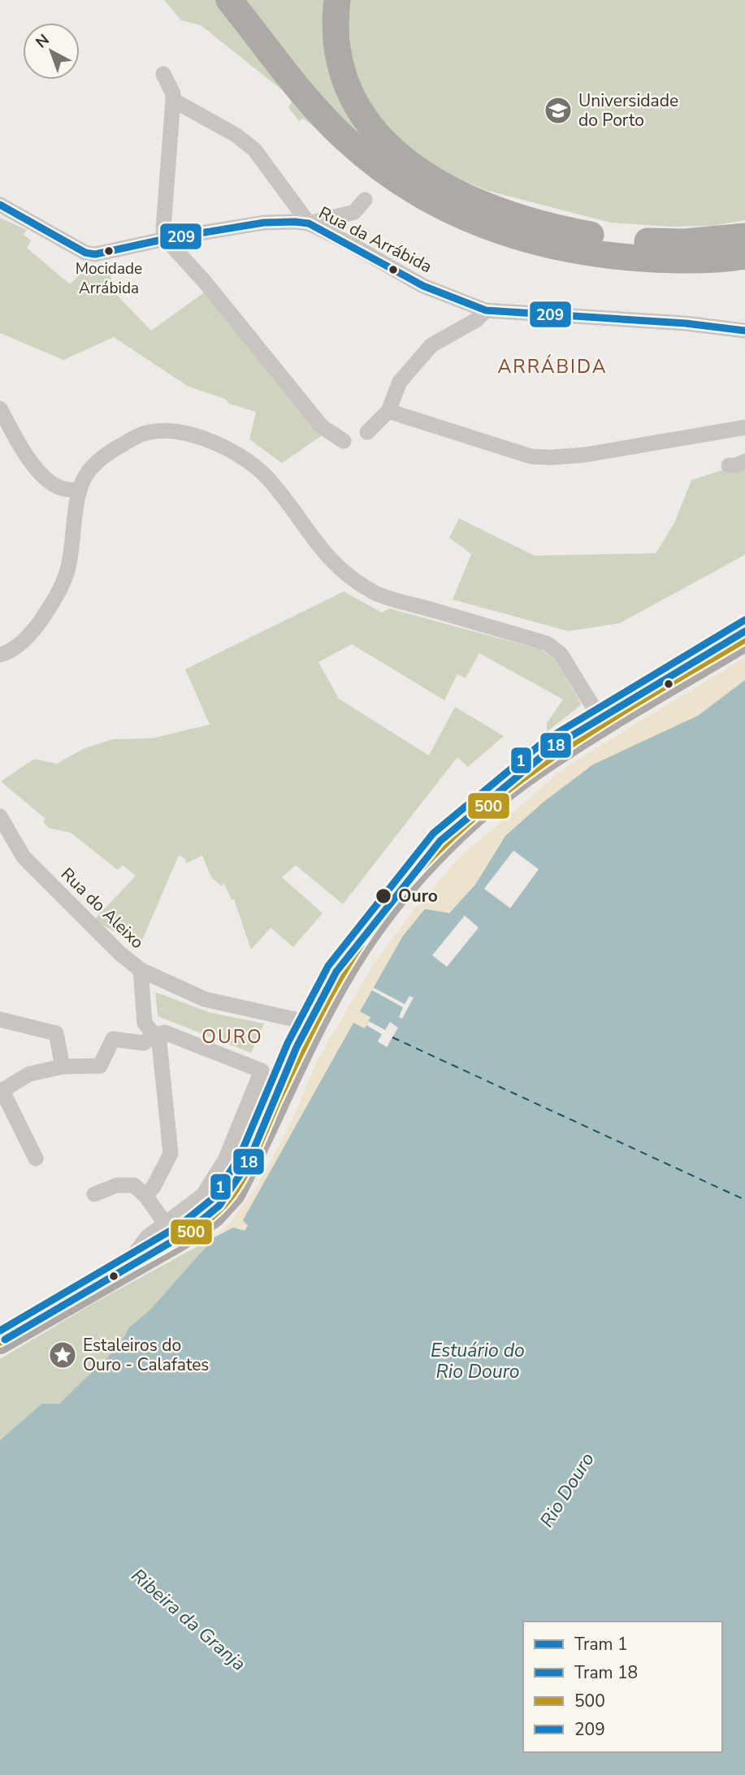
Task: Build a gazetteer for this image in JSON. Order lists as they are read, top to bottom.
{
  "streets": {
    "street": ["Rua da Arrábida", "Rua do Aleixo"]
  },
  "districts": ["ARRÁBIDA", "OURO"],
  "water": ["Estuário do Rio Douro", "Rio Douro", "Ribeira da Granja"],
  "places": {
    "school or university": ["Universidade do Porto"],
    "other": ["Mocidade Arrábida", "Ouro"],
    "place": ["Estaleiros do Ouro - Calafates"]
  },
  "lines": [
    "transit line 209",
    "tram line 1",
    "tram line 18",
    "transit line 500"
  ],
  "legend": [
    "Tram 1",
    "Tram 18",
    "500",
    "209"
  ],
  "north": "top left"
}
